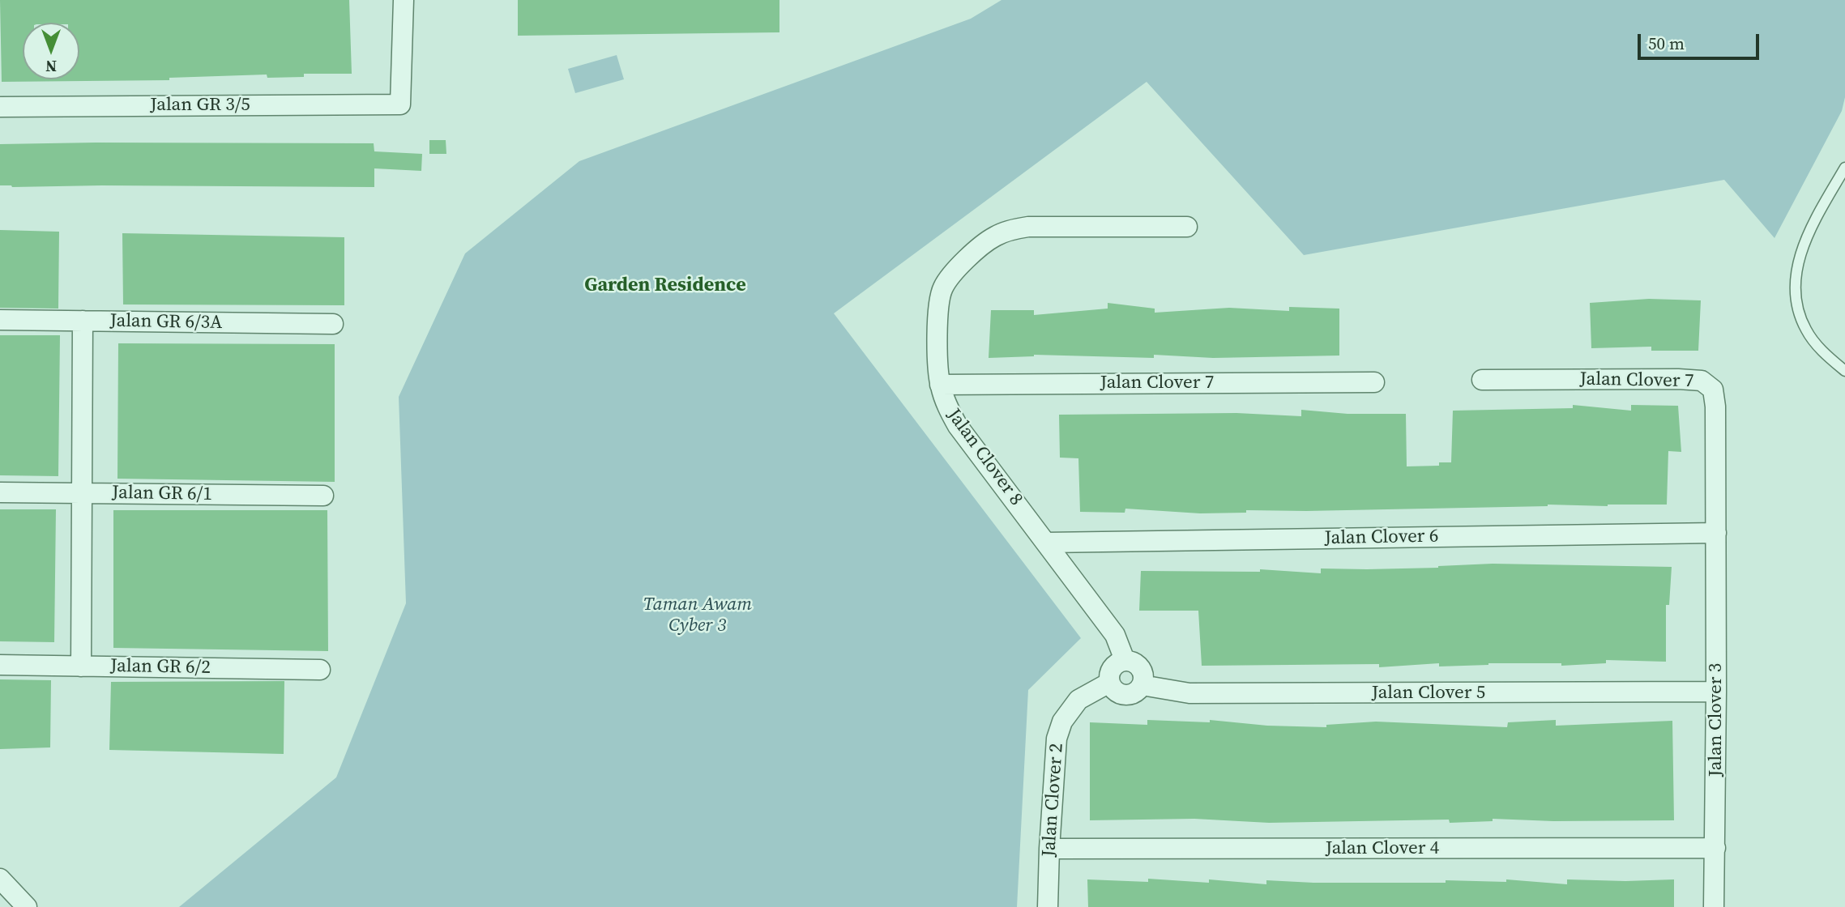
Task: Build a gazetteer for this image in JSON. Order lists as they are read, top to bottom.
{
  "streets": {
    "street": [
      "Jalan GR 3/5",
      "Jalan GR 6/3A",
      "Jalan Clover 7",
      "Jalan Clover 8",
      "Jalan GR 6/1",
      "Jalan Clover 6",
      "Jalan GR 6/2",
      "Jalan Clover 5",
      "Jalan Clover 3",
      "Jalan Clover 2",
      "Jalan Clover 4"
    ]
  },
  "crossings": [
    ["Jalan Clover 7", "Jalan Clover 8"],
    ["Jalan Clover 7", "Jalan Clover 6"],
    ["Jalan Clover 7", "Jalan Clover 3"],
    ["Jalan Clover 8", "Jalan Clover 6"],
    ["Jalan Clover 8", "Jalan Clover 5"],
    ["Jalan Clover 8", "Jalan Clover 2"],
    ["Jalan Clover 6", "Jalan Clover 3"],
    ["Jalan Clover 5", "Jalan Clover 3"],
    ["Jalan Clover 5", "Jalan Clover 2"],
    ["Jalan Clover 3", "Jalan Clover 4"],
    ["Jalan Clover 2", "Jalan Clover 4"]
  ],
  "districts": ["Garden Residence"],
  "parks": ["Taman Awam Cyber 3"],
  "scale_bar": "50 m",
  "north": "bottom"
}
